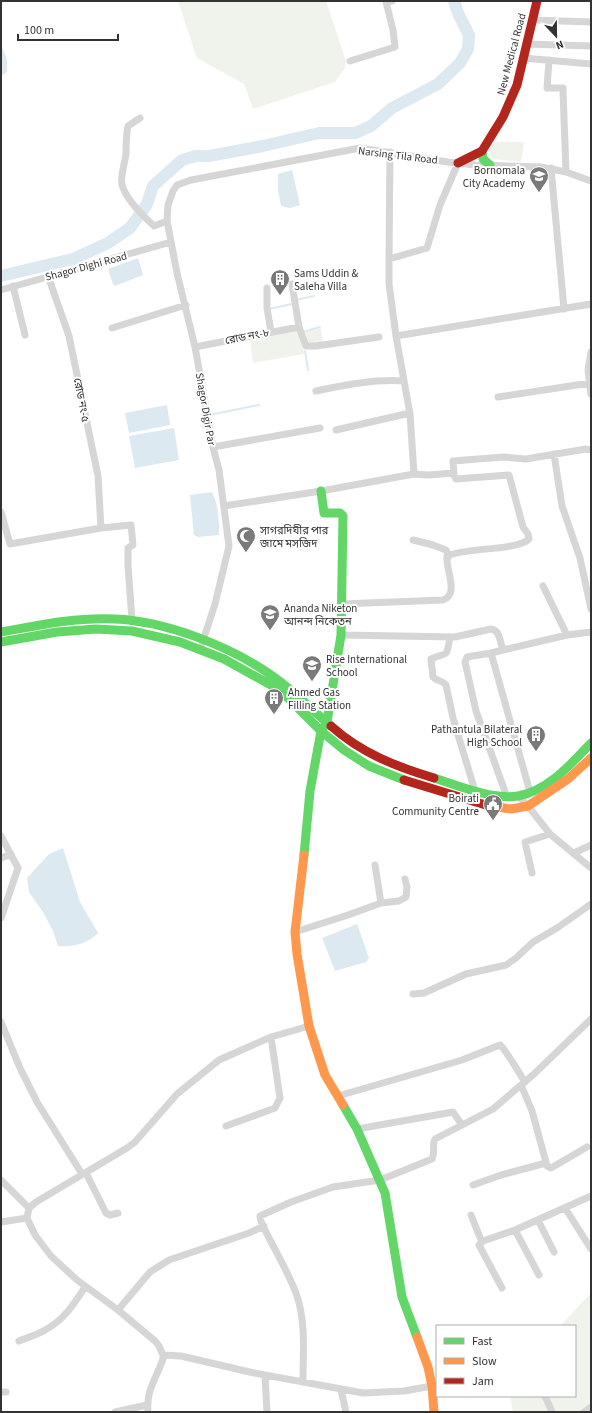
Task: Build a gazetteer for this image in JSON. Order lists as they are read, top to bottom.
{
  "streets": {
    "main road": ["New Medical Road"],
    "street": [
      "Narsing Tila Road",
      "Shagor Dighi Road",
      "রোড নং-৮",
      "রোড নং-৫",
      "Shagor Digir Par"
    ]
  },
  "crossings": [
    ["New Medical Road", "Narsing Tila Road"],
    ["Narsing Tila Road", "Shagor Digir Par"],
    ["Shagor Dighi Road", "রোড নং-৫"],
    ["Shagor Dighi Road", "Shagor Digir Par"],
    ["রোড নং-৮", "Shagor Digir Par"]
  ],
  "places": {
    "school or university": ["Bornomala City Academy", "Ananda Niketon আনন্দ নিকেতন", "Rise International School"],
    "building": ["Sams Uddin & Saleha Villa", "Ahmed Gas Filling Station", "Pathantula Bilateral High School"],
    "mosque": ["সাগরদিঘীর পার জামে মসজিদ"],
    "public building": ["Boirati Community Centre"]
  },
  "legend": ["Fast", "Slow", "Jam"],
  "scale_bar": "100 m",
  "north": "bottom"
}
